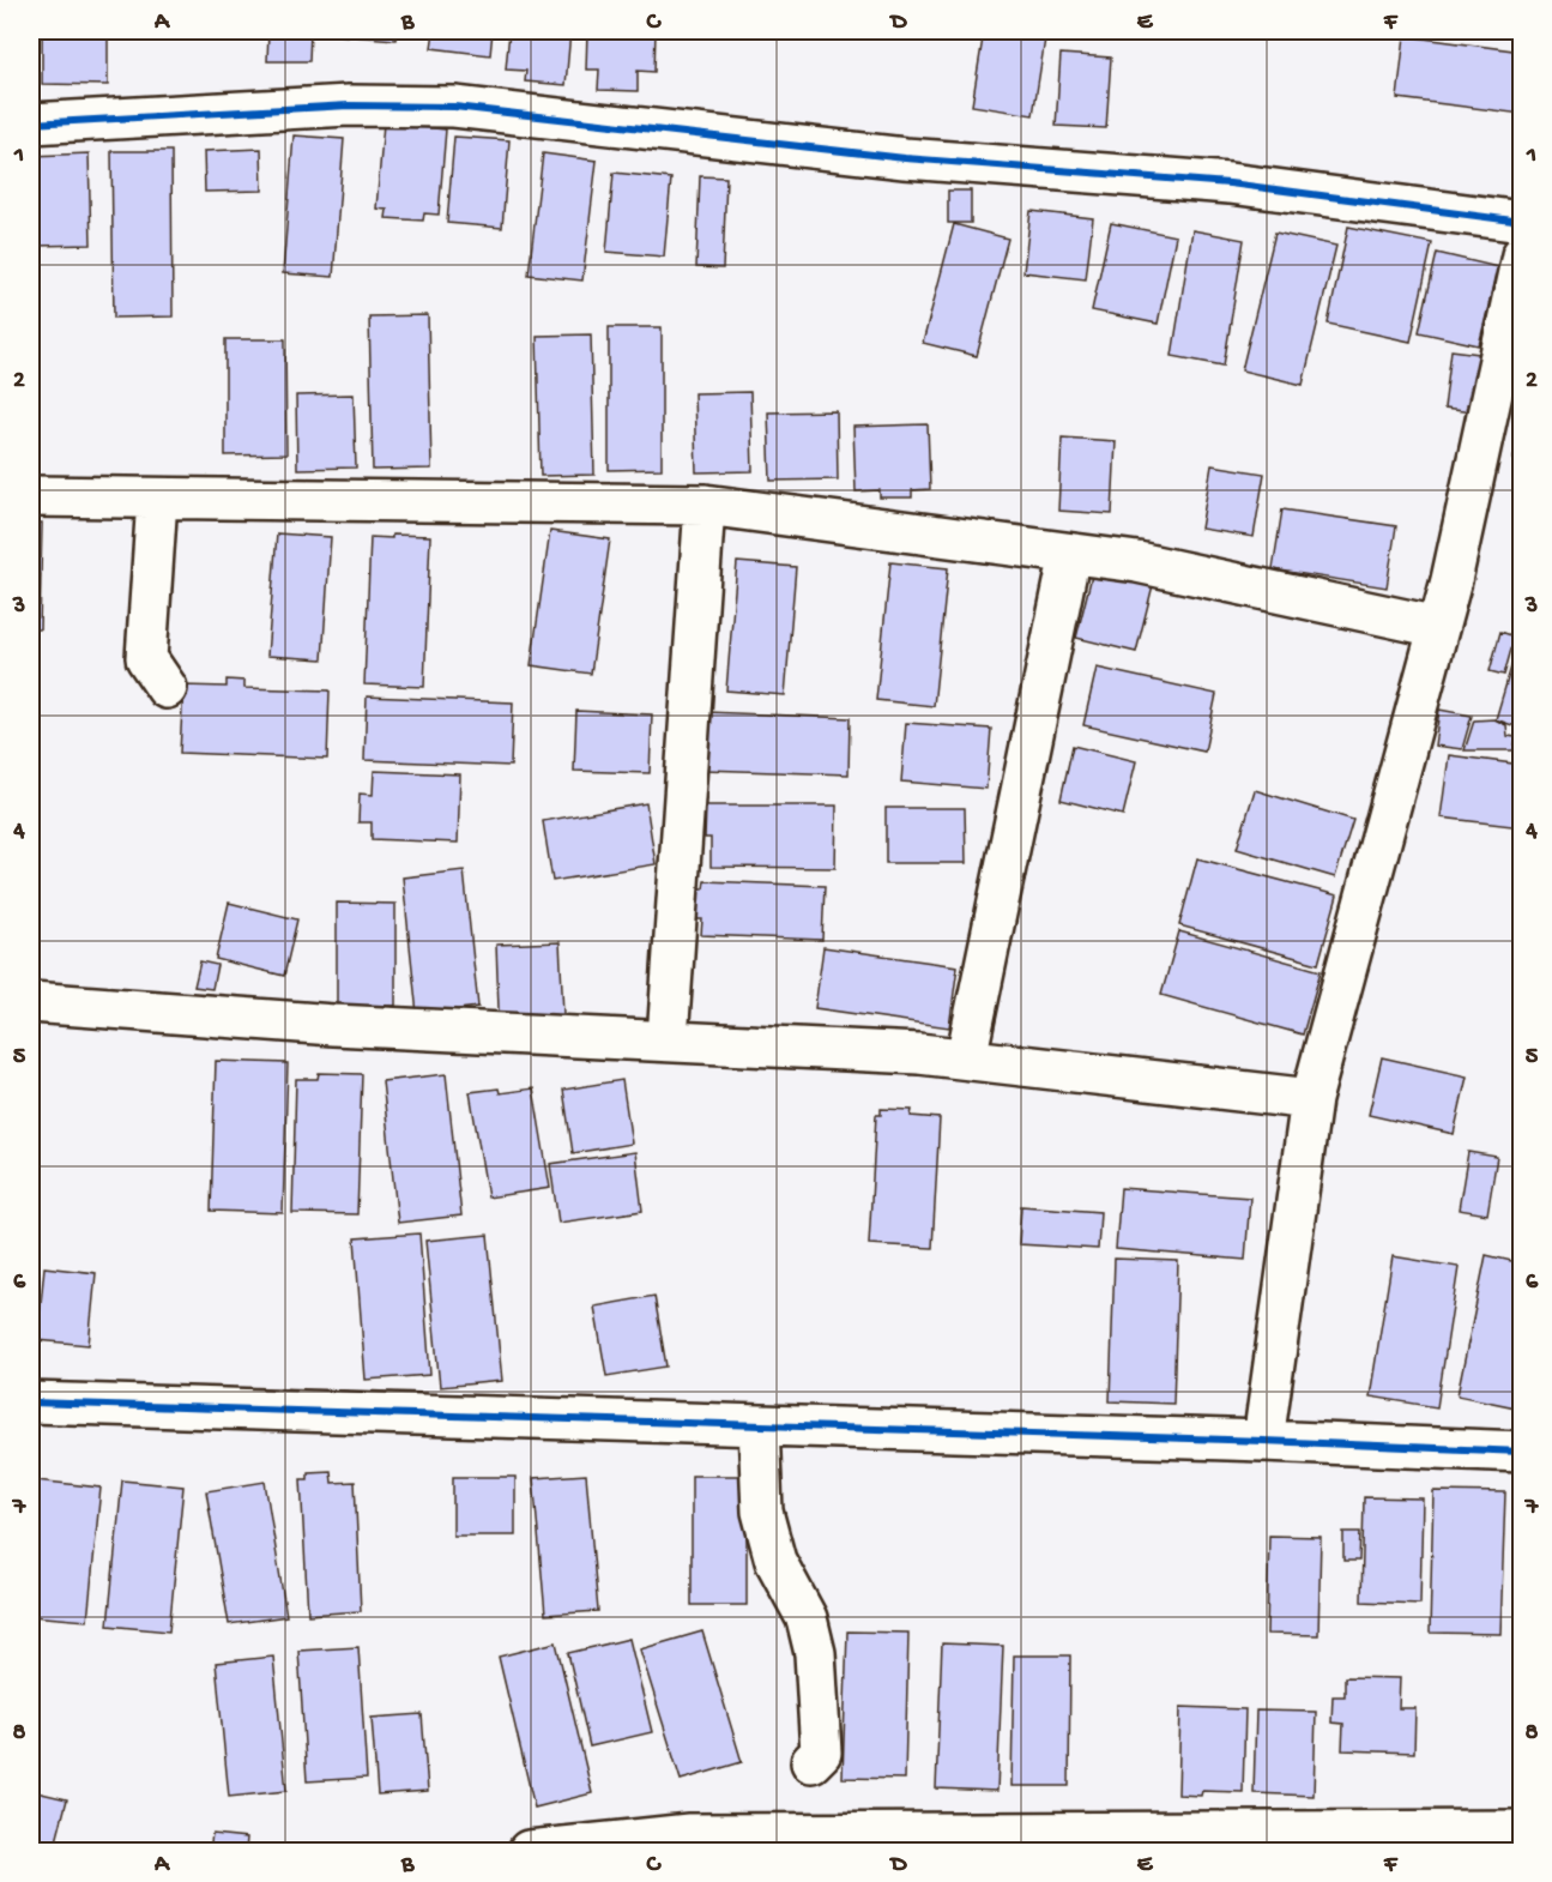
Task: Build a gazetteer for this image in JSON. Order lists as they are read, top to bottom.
{
  "grid": {
    "columns": [
      "A",
      "B",
      "C",
      "D",
      "E",
      "F"
    ],
    "rows": [
      "1",
      "2",
      "3",
      "4",
      "5",
      "6",
      "7",
      "8"
    ]
  }
}
